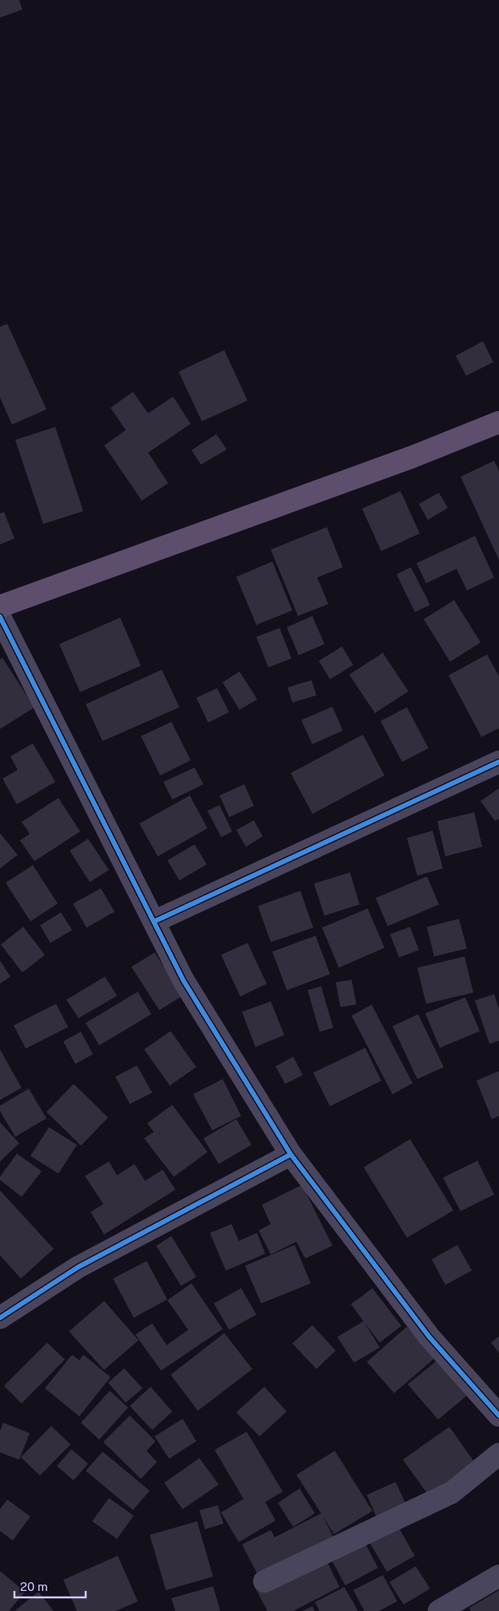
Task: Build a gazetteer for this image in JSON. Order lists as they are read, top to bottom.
{
  "scale_bar": "20 m"
}
